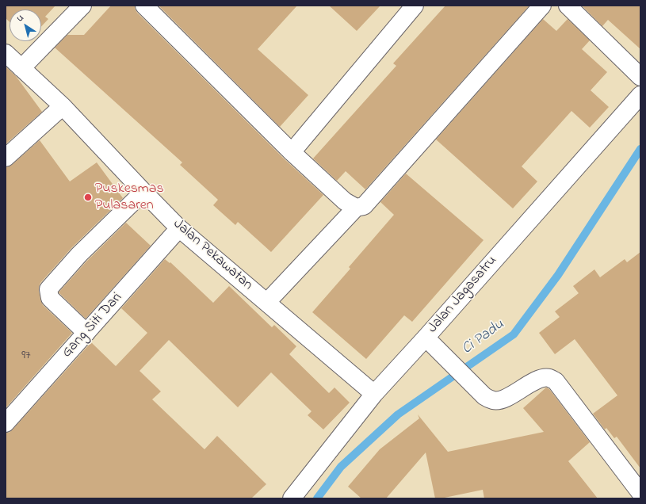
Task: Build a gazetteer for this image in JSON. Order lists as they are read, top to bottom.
{
  "streets": {
    "street": ["Jalan Pekawatan", "Jalan Jagasatru", "Gang Siti Dari"]
  },
  "crossings": [
    ["Jalan Pekawatan", "Jalan Jagasatru"],
    ["Jalan Pekawatan", "Gang Siti Dari"]
  ],
  "water": ["Ci Padu"],
  "places": ["Puskesmas Pulasaren"],
  "house_numbers": ["97"],
  "north": "top left"
}
